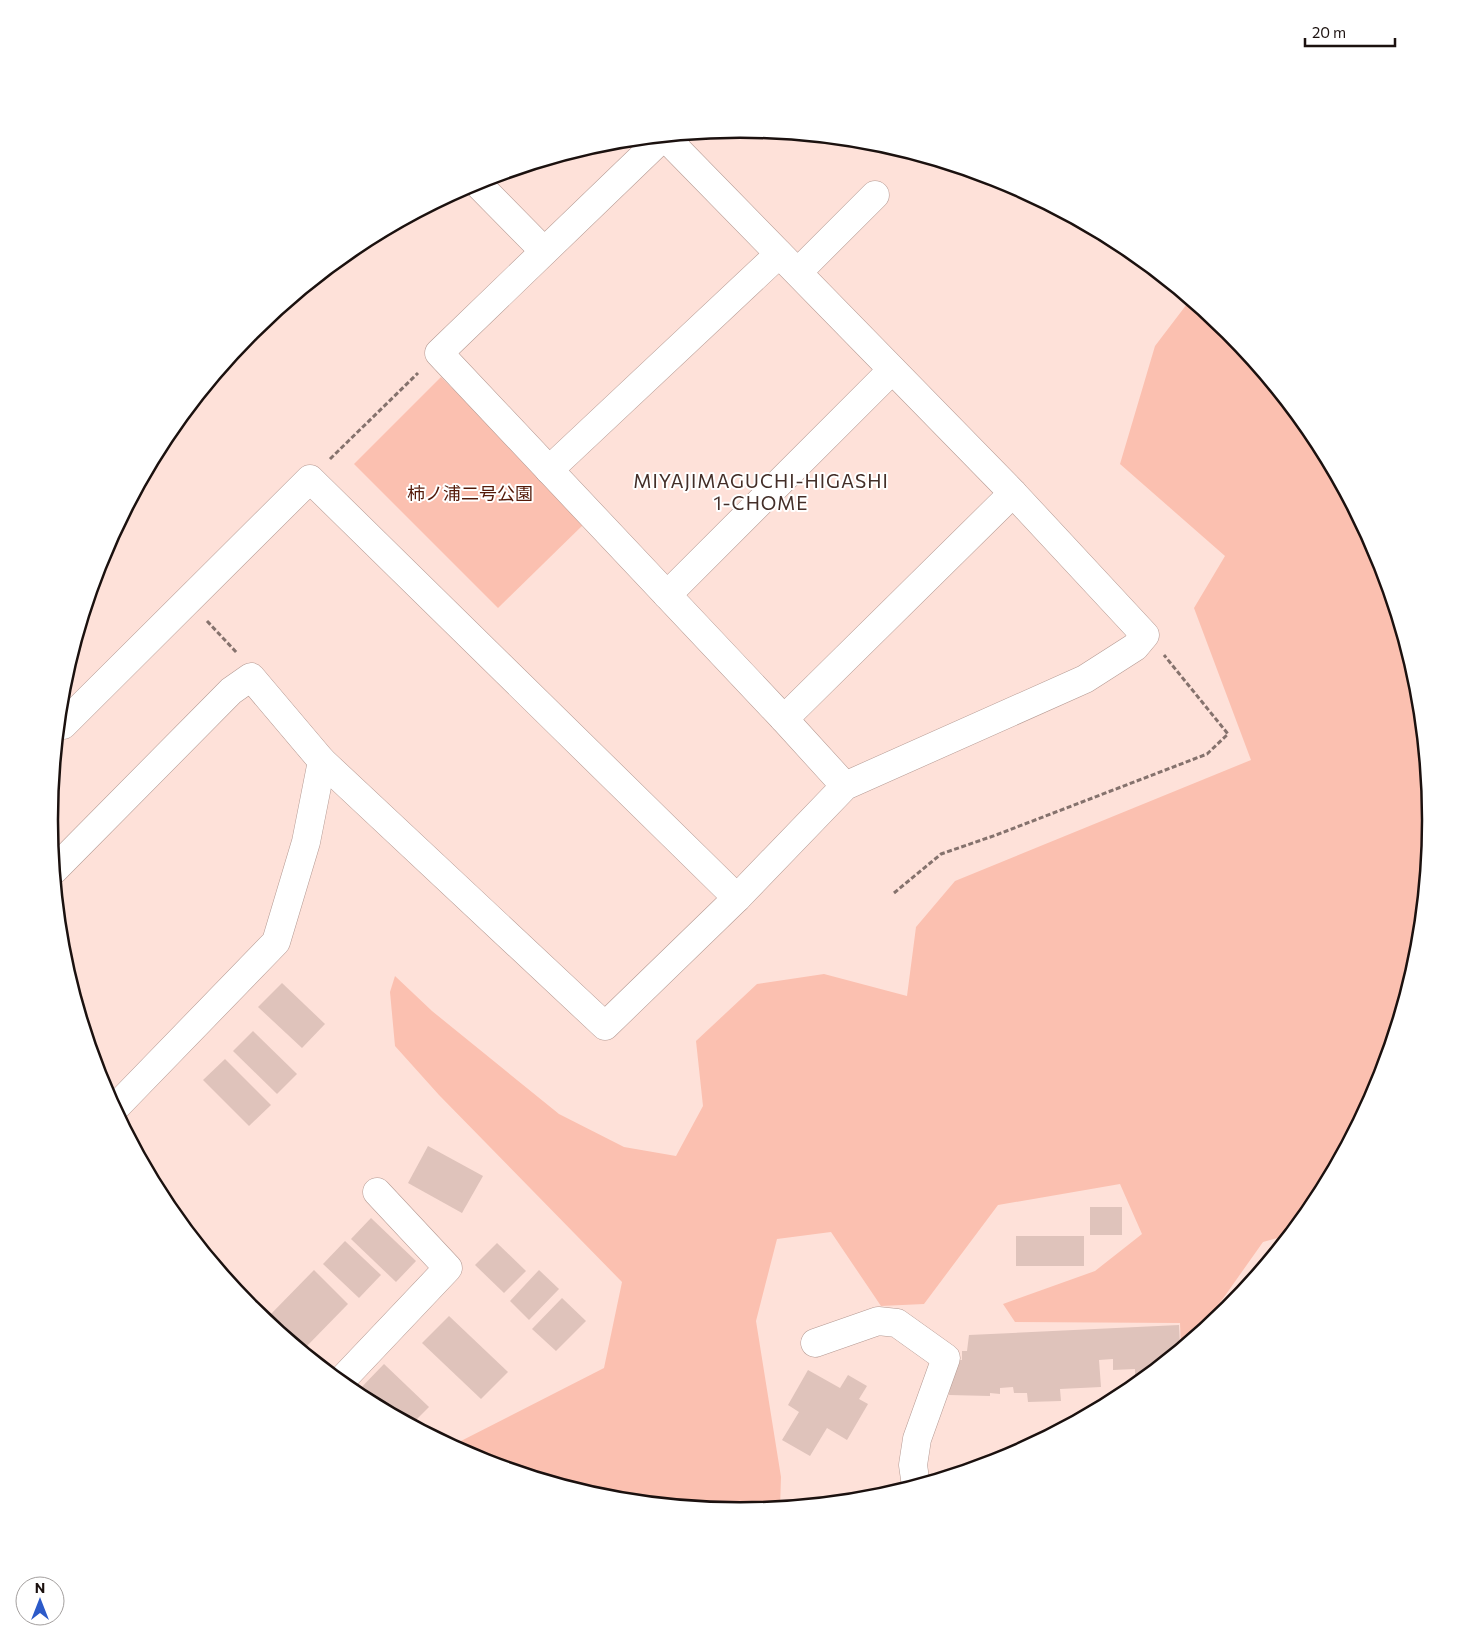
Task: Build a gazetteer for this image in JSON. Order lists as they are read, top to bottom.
{
  "districts": ["MIYAJIMAGUCHI-HIGASHI 1-CHOME"],
  "parks": ["柿ノ浦二号公園"],
  "scale_bar": "20 m",
  "north": "top"
}
